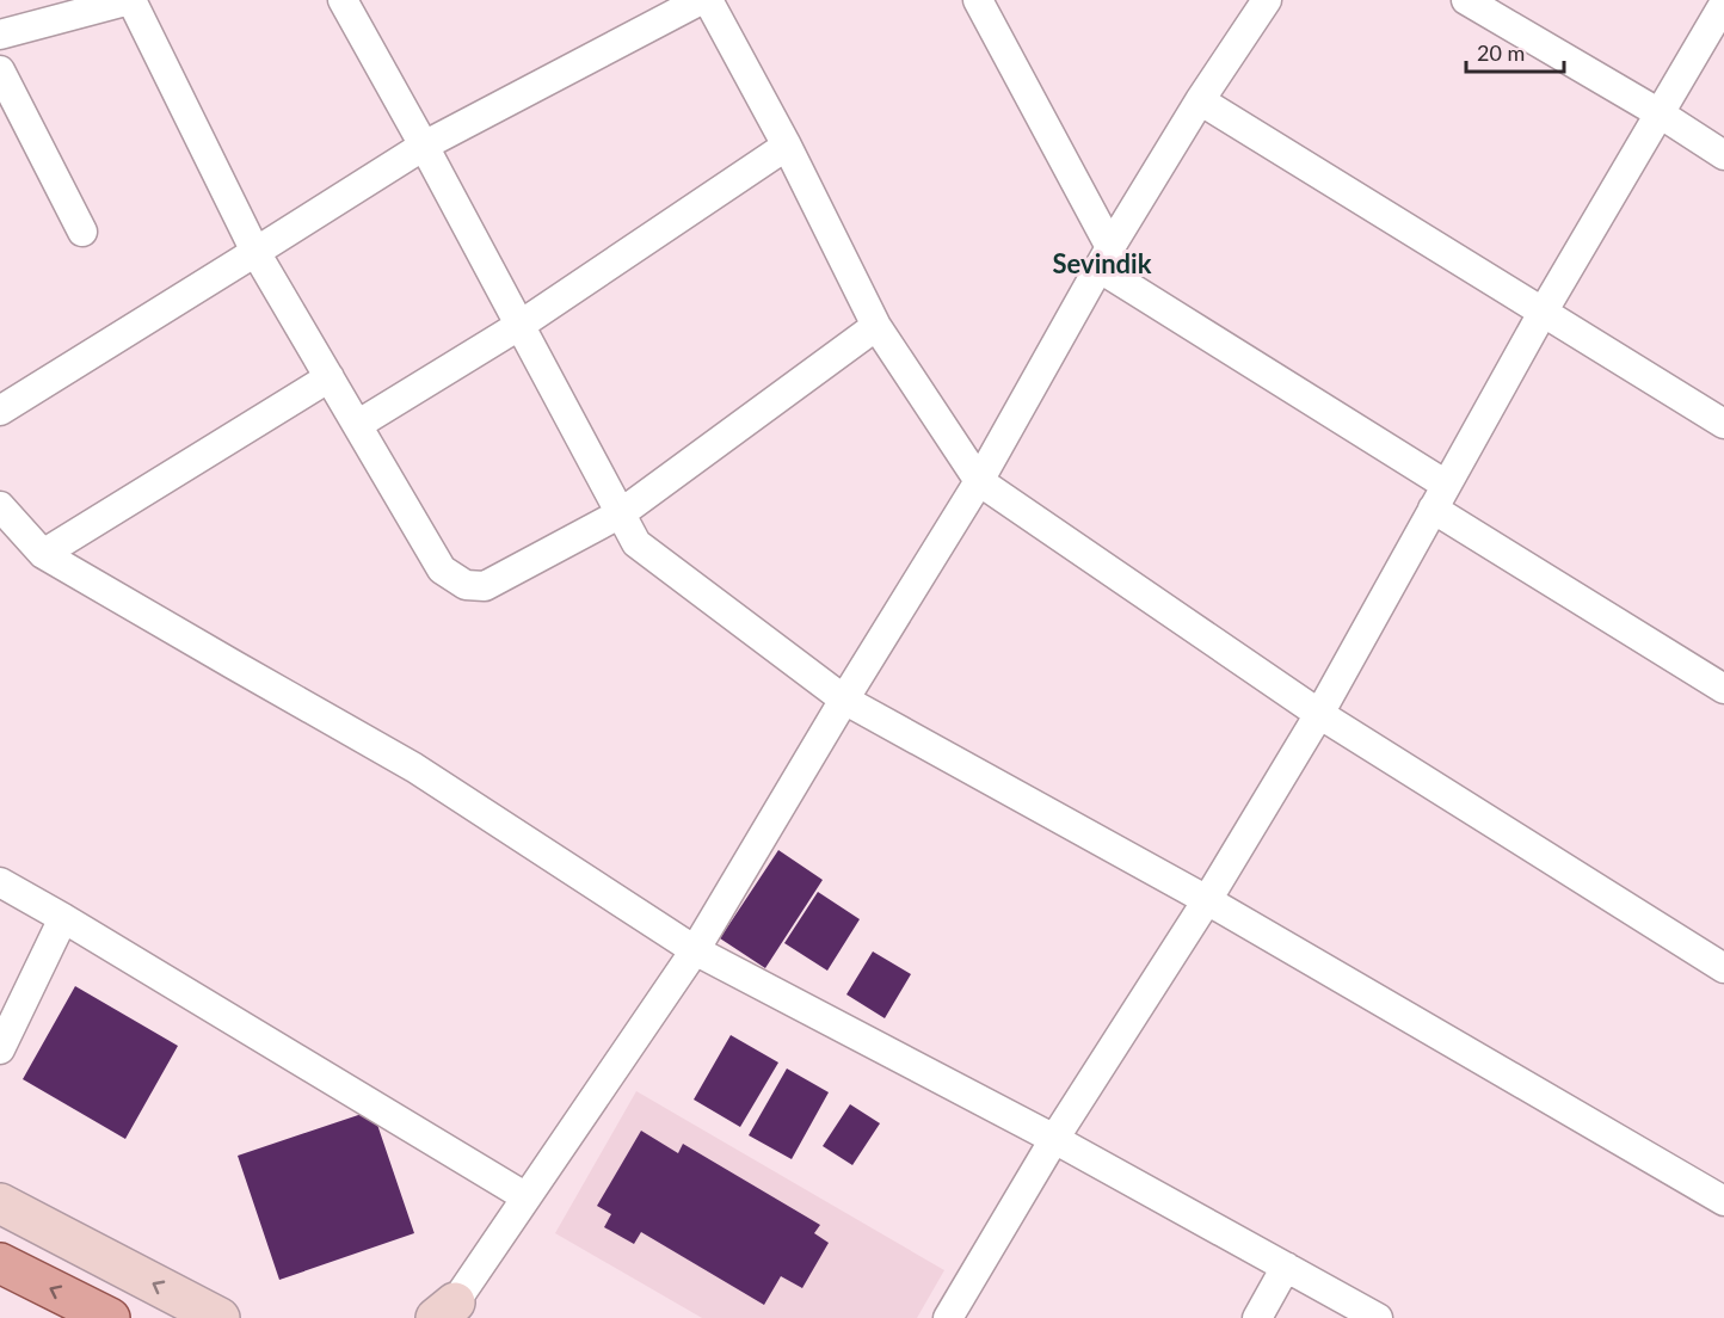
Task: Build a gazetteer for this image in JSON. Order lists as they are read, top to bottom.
{
  "districts": ["Sevindik"],
  "scale_bar": "20 m"
}
